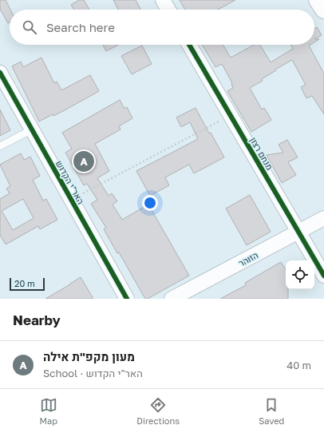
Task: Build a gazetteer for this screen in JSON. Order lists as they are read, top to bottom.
{
  "streets": {
    "street": ["מנחם רצון", "האר\"י הקדוש", "הזוהר"]
  },
  "crossings": [
    ["מנחם רצון", "הזוהר"]
  ],
  "scale_bar": "20 m",
  "page": {
    "search": "Search here",
    "pins": "A",
    "scale": "20 m",
    "heading": "Nearby",
    "list": [
      {
        "mark": "A",
        "name": "מעון מקפ\"ת אילה",
        "note": "School · האר\"י הקדוש",
        "value": "40 m"
      }
    ],
    "nav": ["Map", "Directions", "Saved"]
  }
}
